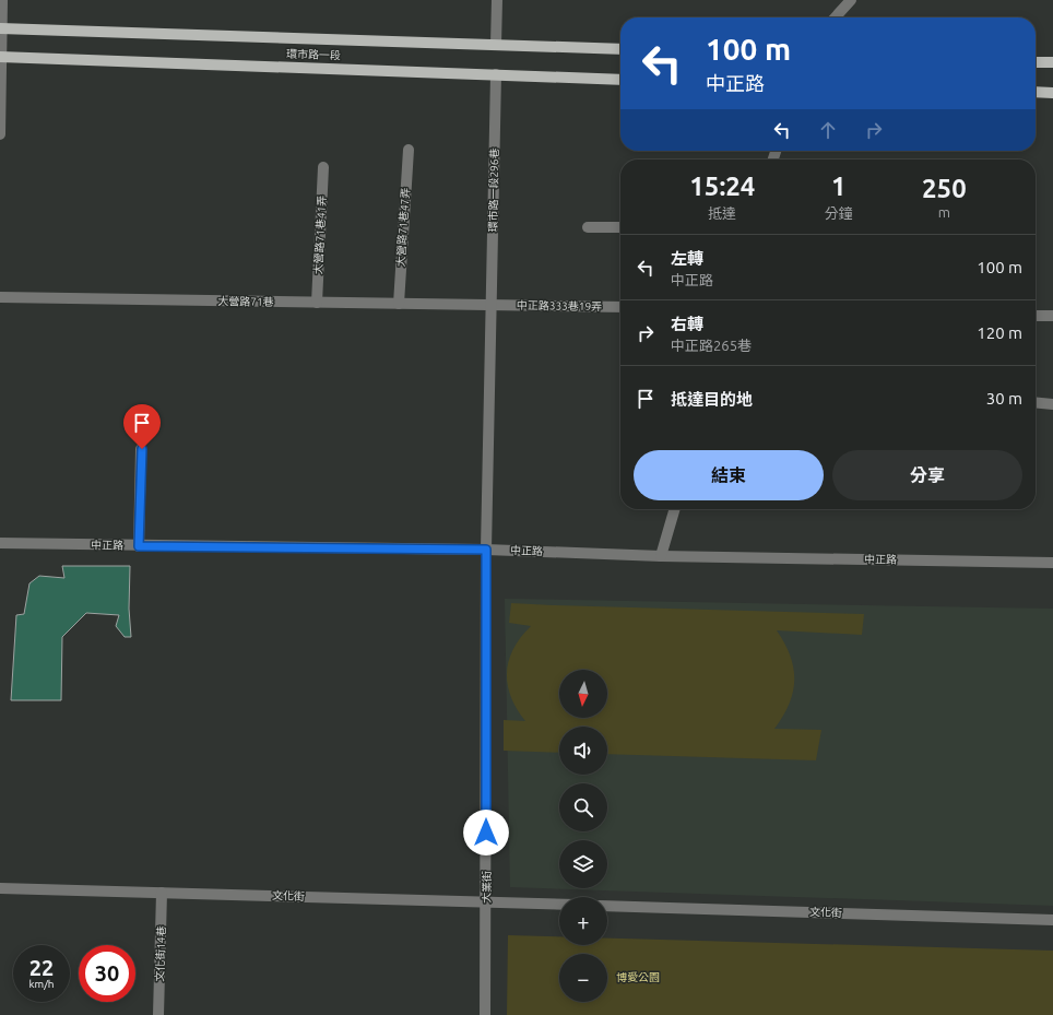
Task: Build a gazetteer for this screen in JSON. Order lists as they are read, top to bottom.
{
  "streets": {
    "main road": ["環市路一段"],
    "street": [
      "環市路一段296巷",
      "大營路71巷47弄",
      "大營路71巷41弄",
      "大營路71巷",
      "中正路333巷19弄",
      "中正路",
      "大業街",
      "文化街",
      "文化街14巷"
    ]
  },
  "crossings": [
    ["環市路一段", "環市路一段296巷"],
    ["環市路一段296巷", "大營路71巷"],
    ["環市路一段296巷", "中正路333巷19弄"],
    ["環市路一段296巷", "中正路"],
    ["環市路一段296巷", "大業街"],
    ["大營路71巷47弄", "大營路71巷"],
    ["大營路71巷41弄", "大營路71巷"],
    ["大營路71巷", "中正路333巷19弄"],
    ["中正路", "大業街"],
    ["大業街", "文化街"],
    ["文化街", "文化街14巷"]
  ],
  "parks": ["博愛公園"],
  "north": "bottom",
  "page": {
    "turn": ["100 m", "中正路"],
    "eta": [
      "15:24",
      "抵達",
      "1",
      "分鐘",
      "250",
      "m"
    ],
    "list": [
      {
        "name": "左轉",
        "note": "中正路",
        "value": "100 m"
      },
      {
        "name": "右轉",
        "note": "中正路265巷",
        "value": "120 m"
      },
      {
        "name": "抵達目的地",
        "value": "30 m"
      }
    ],
    "buttons": ["結束", "分享"],
    "map_buttons": ["+", "−"],
    "speed": "22 km/h",
    "limit": "30"
  }
}
